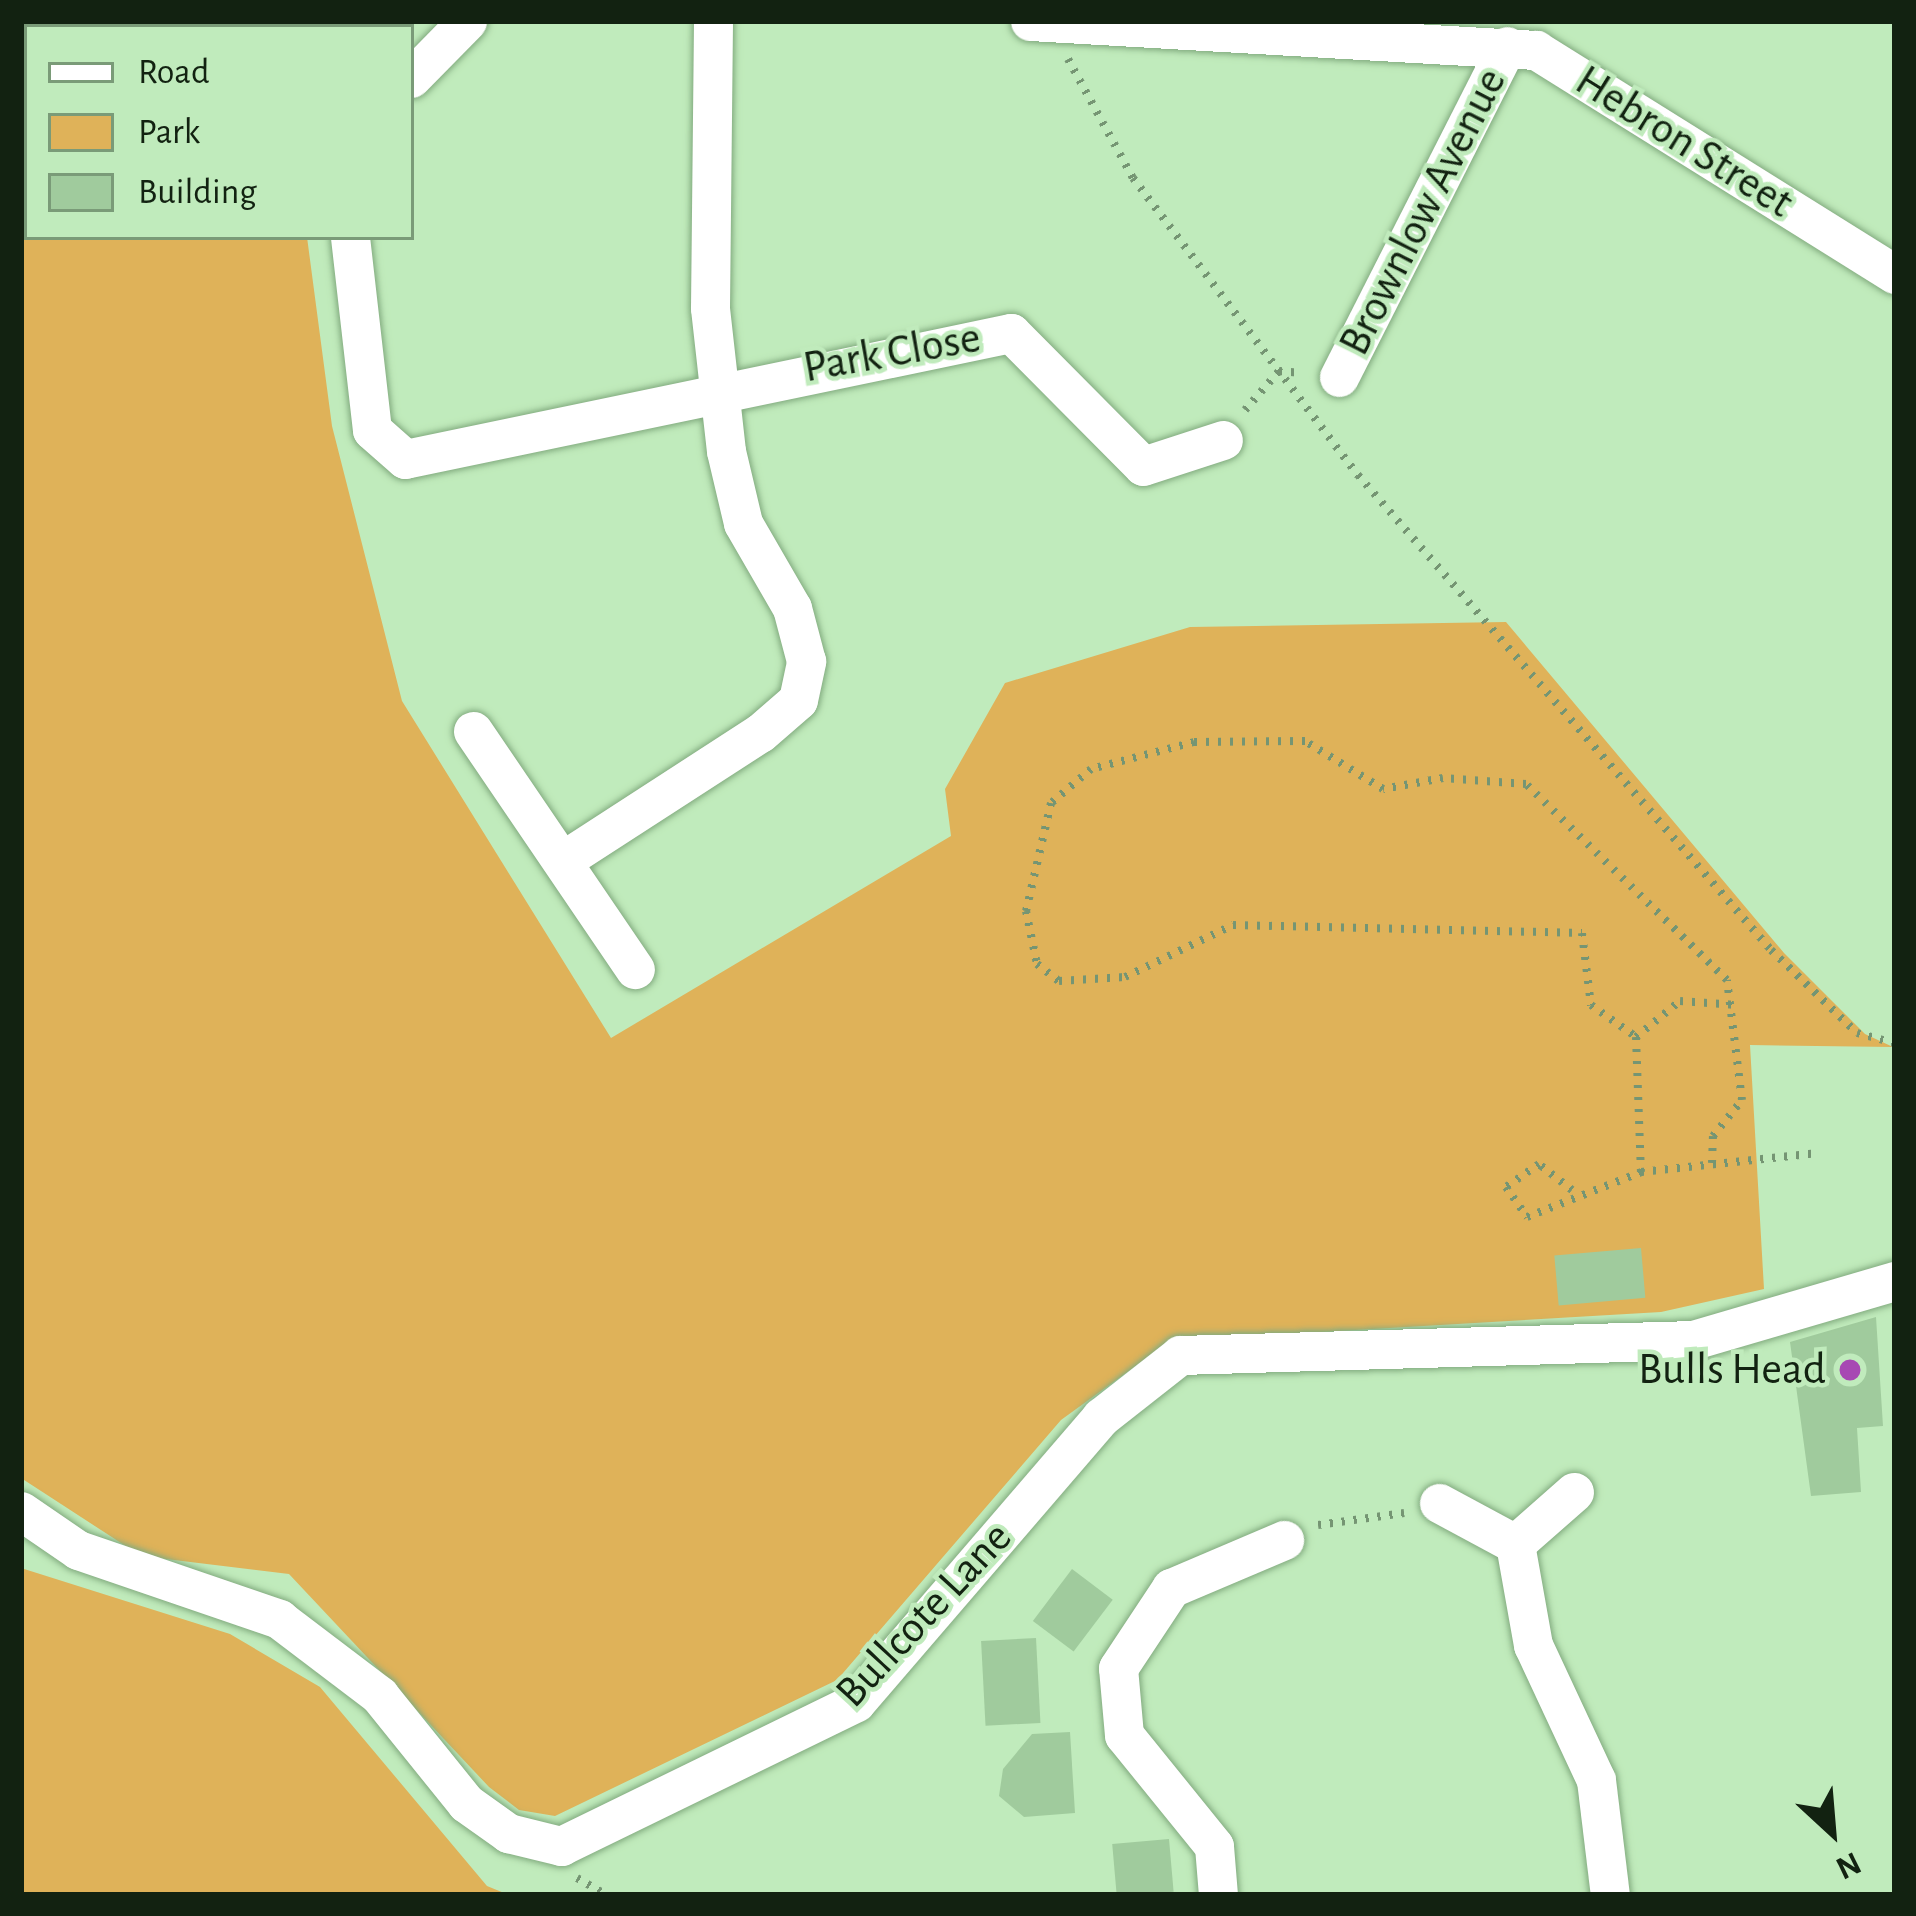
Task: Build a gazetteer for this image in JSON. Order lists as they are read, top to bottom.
{
  "streets": {
    "street": [
      "Hebron Street",
      "Brownlow Avenue",
      "Park Close",
      "Bullcote Lane"
    ]
  },
  "crossings": [
    ["Hebron Street", "Brownlow Avenue"]
  ],
  "places": ["Bulls Head"],
  "legend": ["Road", "Park", "Building"],
  "north": "bottom right"
}
